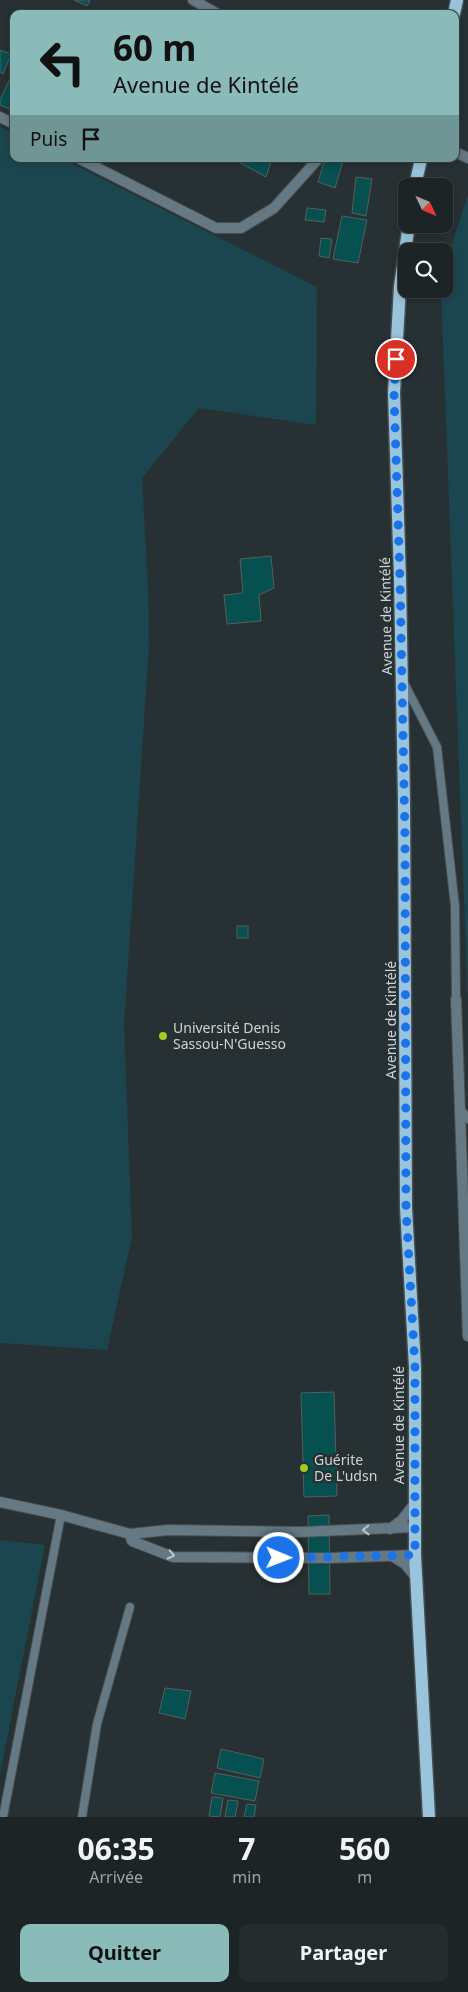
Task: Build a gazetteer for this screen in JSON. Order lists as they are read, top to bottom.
{
  "streets": {
    "main road": ["Avenue de Kintélé"]
  },
  "places": ["Université Denis Sassou-N'Guesso", "Guérite De L'udsn"],
  "north": "bottom right",
  "page": {
    "turn": ["60 m", "Avenue de Kintélé"],
    "then": "Puis",
    "eta": [
      "06:35",
      "Arrivée",
      "7",
      "min",
      "560",
      "m"
    ],
    "buttons": ["Quitter", "Partager"]
  }
}
